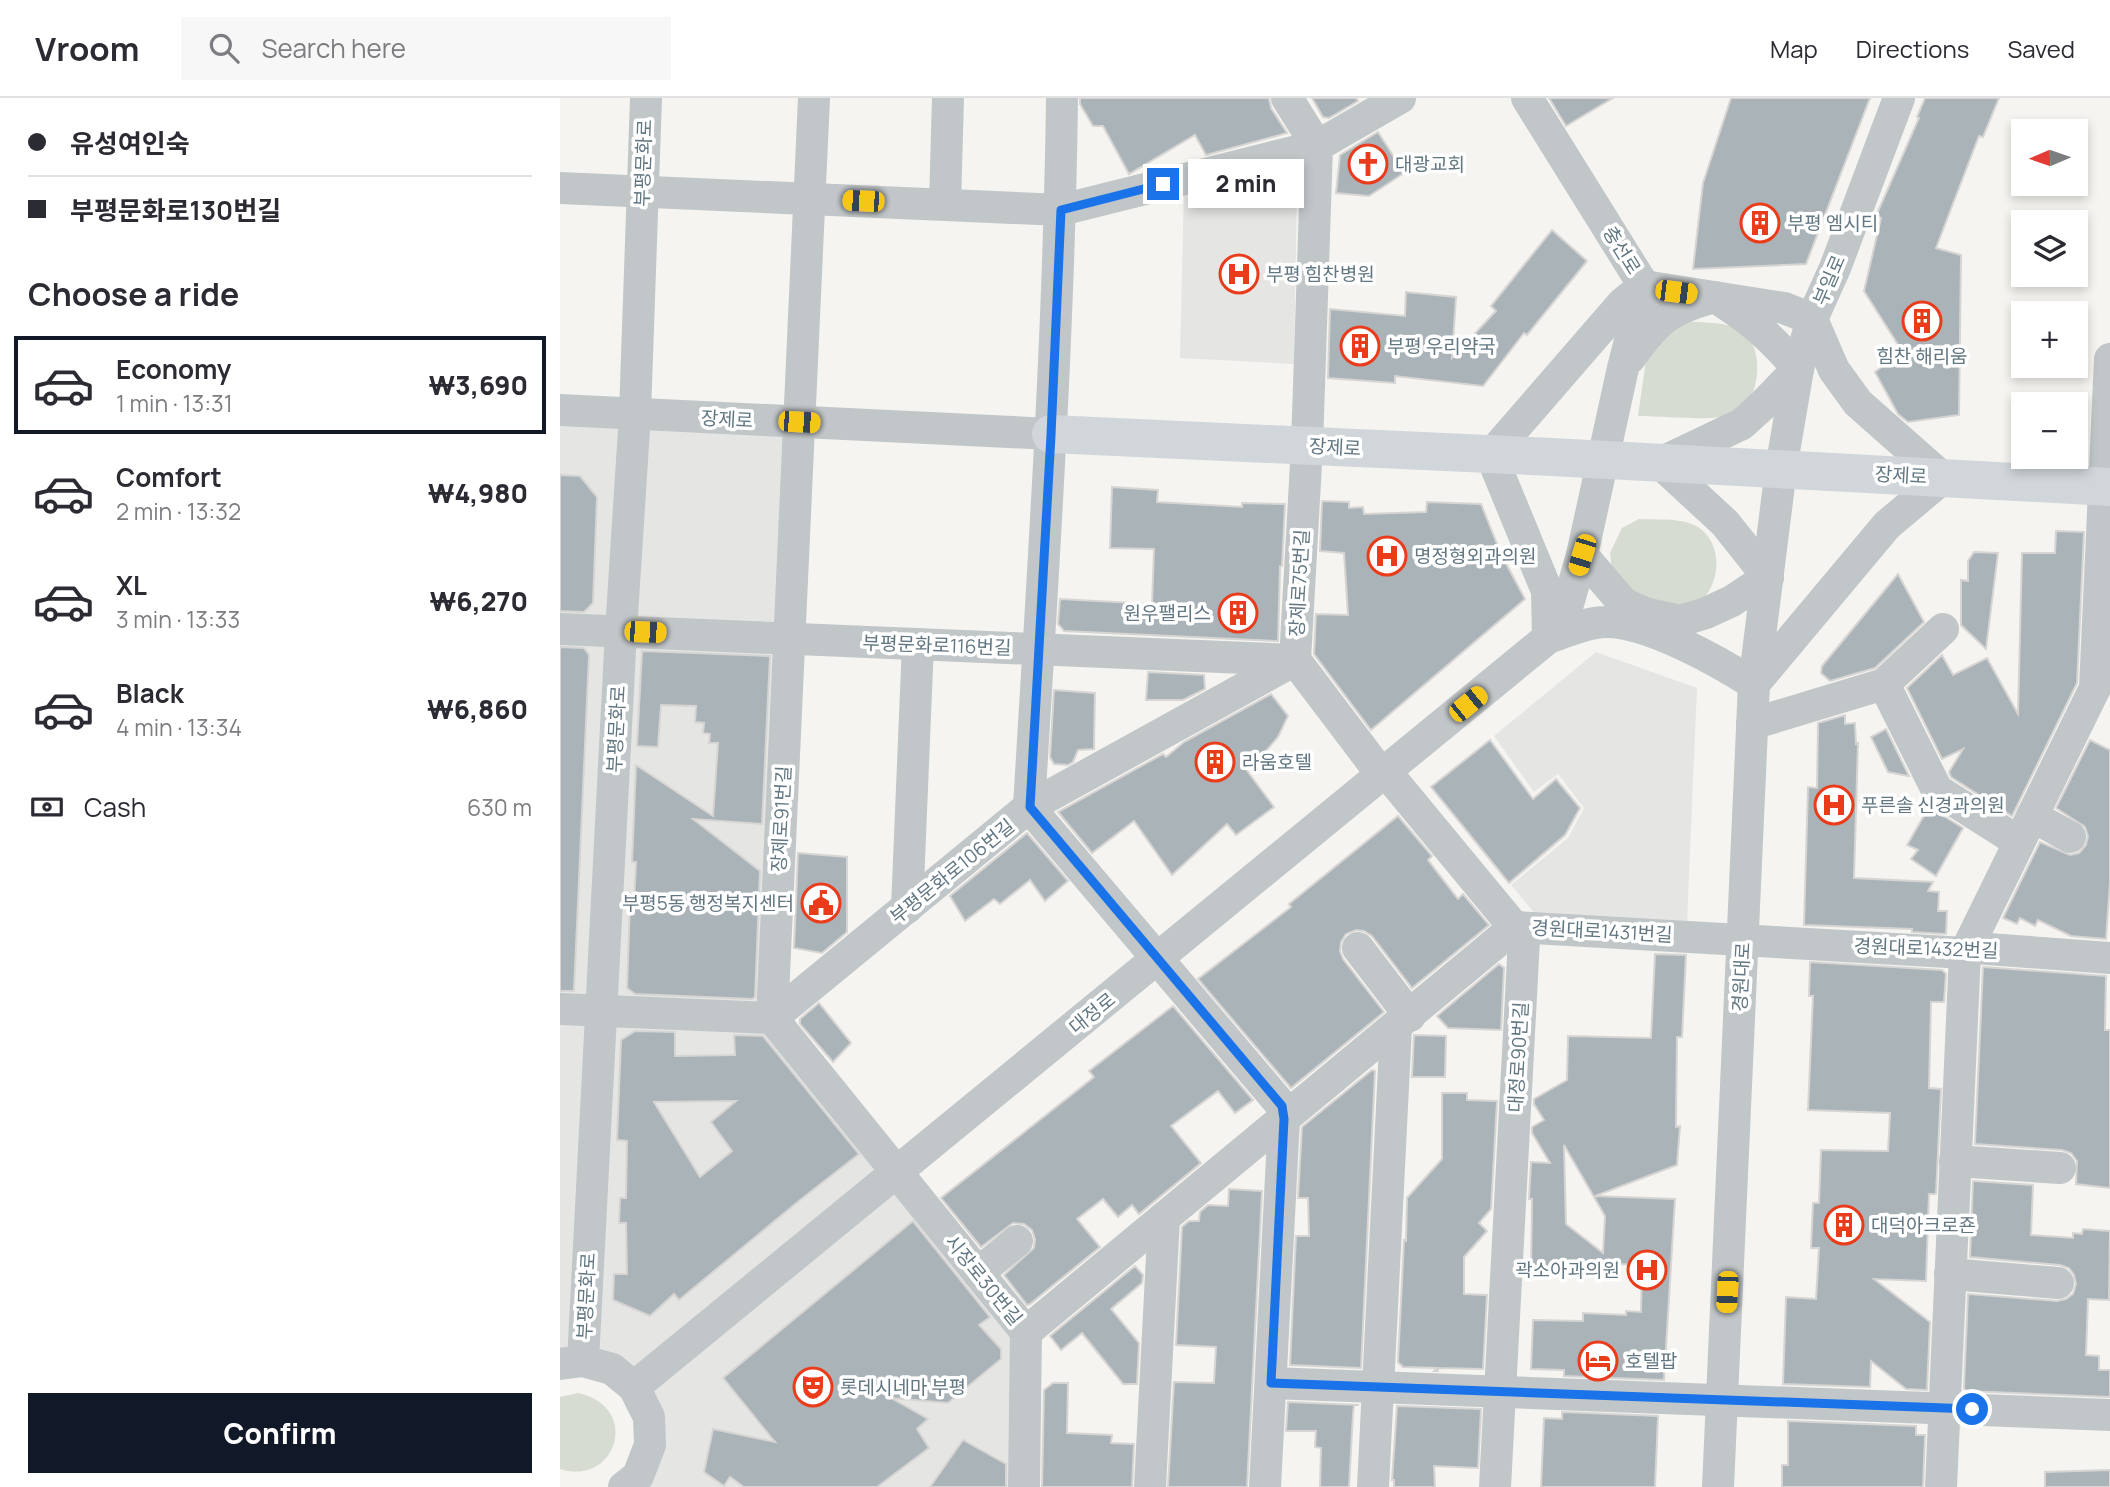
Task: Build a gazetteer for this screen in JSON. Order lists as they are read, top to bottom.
{
  "streets": {
    "main road": ["장제로"],
    "street": [
      "부평문화로",
      "충선로",
      "부일로",
      "장제로75번길",
      "부평문화로116번길",
      "장제로91번길",
      "부평문화로106번길",
      "경원대로1431번길",
      "경원대로1432번길",
      "경원대로",
      "대정로",
      "대정로90번길",
      "시장로30번길"
    ]
  },
  "crossings": [
    ["부평문화로", "장제로"],
    ["부평문화로", "부평문화로116번길"],
    ["충선로", "장제로"],
    ["충선로", "대정로"],
    ["부일로", "장제로"],
    ["부일로", "경원대로"],
    ["장제로", "장제로75번길"],
    ["장제로", "장제로91번길"],
    ["장제로", "경원대로"],
    ["장제로75번길", "부평문화로116번길"],
    ["장제로75번길", "부평문화로106번길"],
    ["장제로75번길", "대정로"],
    ["장제로75번길", "대정로90번길"],
    ["부평문화로116번길", "장제로91번길"],
    ["부평문화로116번길", "부평문화로106번길"],
    ["장제로91번길", "부평문화로106번길"],
    ["경원대로1431번길", "경원대로1432번길"],
    ["경원대로1431번길", "경원대로"],
    ["경원대로1431번길", "대정로90번길"],
    ["경원대로1431번길", "시장로30번길"],
    ["경원대로1432번길", "경원대로"],
    ["대정로", "대정로90번길"],
    ["대정로", "시장로30번길"]
  ],
  "places": {
    "church": ["대광교회"],
    "building": [
      "부평 엠시티",
      "힘찬 해리움",
      "부평 우리약국",
      "원우팰리스",
      "라움호텔",
      "대덕아크로죤"
    ],
    "hospital": [
      "부평 힘찬병원",
      "명정형외과의원",
      "푸른솔 신경과의원",
      "곽소아과의원"
    ],
    "public building": ["부평5동 행정복지센터"],
    "hotel": ["호텔팝"],
    "theatre": ["롯데시네마 부평"]
  },
  "north": "left",
  "page": {
    "header": "Vroom",
    "search": "Search here",
    "nav": ["Map", "Directions", "Saved"],
    "banner": ["유성여인숙", "부평문화로130번길"],
    "map_buttons": ["+", "−"],
    "bubble": "2 min",
    "heading": "Choose a ride",
    "list": [
      {
        "name": "Economy",
        "note": "1 min · 13:31",
        "value": "₩3,690"
      },
      {
        "name": "Comfort",
        "note": "2 min · 13:32",
        "value": "₩4,980"
      },
      {
        "name": "XL",
        "note": "3 min · 13:33",
        "value": "₩6,270"
      },
      {
        "name": "Black",
        "note": "4 min · 13:34",
        "value": "₩6,860"
      }
    ],
    "pay": ["Cash", "630 m"],
    "buttons": "Confirm"
  }
}
